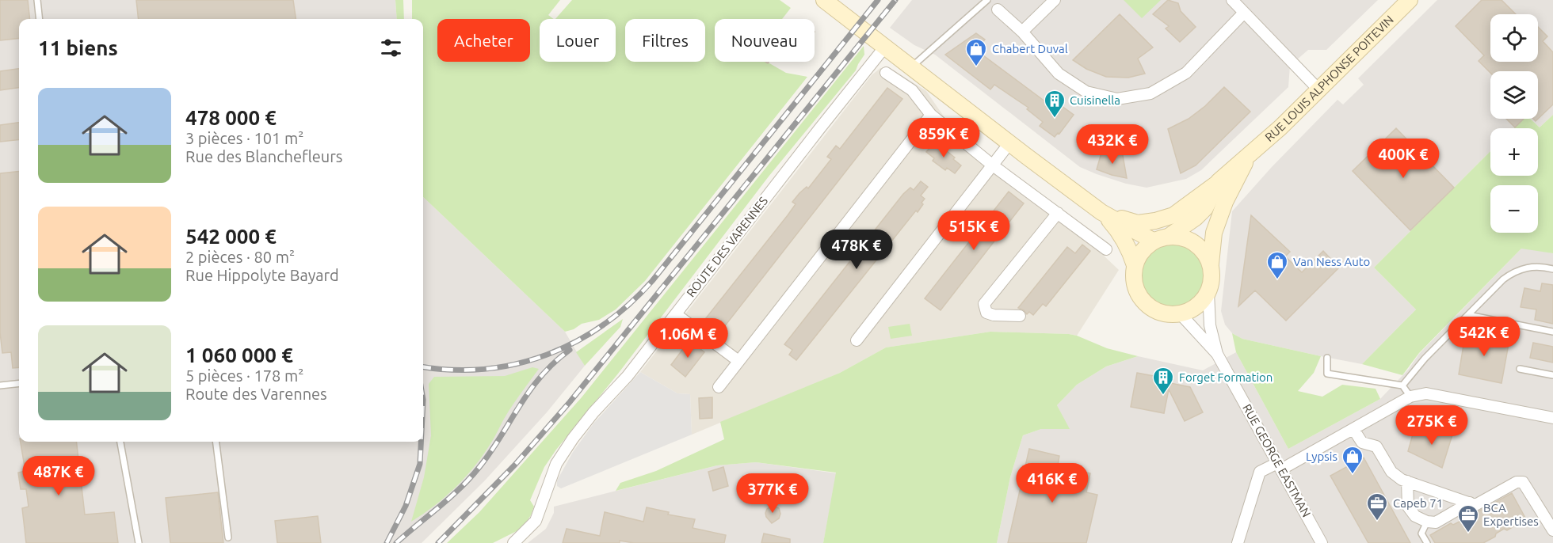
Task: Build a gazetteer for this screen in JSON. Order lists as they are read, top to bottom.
{
  "streets": {
    "street": ["RUE LOUIS ALPHONSE POITEVIN", "ROUTE DES VARENNES", "RUE GEORGE EASTMAN"]
  },
  "crossings": [
    ["RUE LOUIS ALPHONSE POITEVIN", "RUE GEORGE EASTMAN"]
  ],
  "places": {
    "shop": ["Chabert Duval", "Van Ness Auto", "Lypsis"],
    "building": ["Cuisinella", "Forget Formation"],
    "office": ["Capeb 71", "BCA Expertises"]
  },
  "page": {
    "map_buttons": ["+", "−"],
    "chip": [
      "Acheter",
      "Louer",
      "Filtres",
      "Nouveau"
    ],
    "heading": "11 biens",
    "list": [
      {
        "name": "478 000 €",
        "note": "3 pièces · 101 m² · Rue des Blanchefleurs"
      },
      {
        "name": "542 000 €",
        "note": "2 pièces · 80 m² · Rue Hippolyte Bayard"
      },
      {
        "name": "1 060 000 €",
        "note": "5 pièces · 178 m² · Route des Varennes"
      }
    ],
    "price": [
      "859K €",
      "432K €",
      "400K €",
      "515K €",
      "478K €",
      "542K €",
      "1.06M €",
      "275K €",
      "487K €",
      "416K €",
      "377K €"
    ]
  }
}
